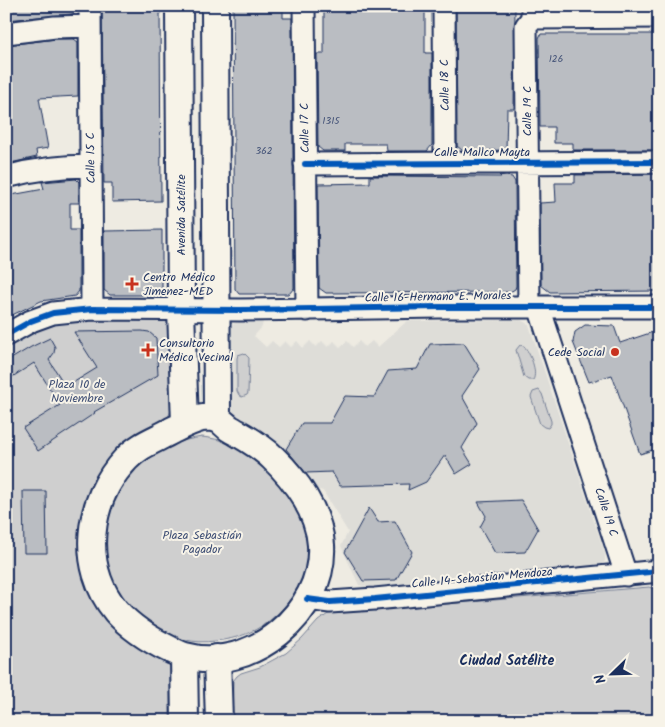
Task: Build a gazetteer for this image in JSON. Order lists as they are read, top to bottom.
{
  "streets": {
    "main road": ["Avenida Satélite"],
    "street": [
      "Calle 18 C",
      "Calle 19 C",
      "Calle 17 C",
      "Calle Mallco Mayta",
      "Calle 15 C",
      "Calle 16-Hermano E. Morales",
      "Calle 14-Sebastian Mendoza"
    ]
  },
  "crossings": [
    ["Calle 18 C", "Calle Mallco Mayta"],
    ["Calle 19 C", "Calle Mallco Mayta"],
    ["Calle 19 C", "Calle 16-Hermano E. Morales"],
    ["Calle 19 C", "Calle 14-Sebastian Mendoza"],
    ["Calle 17 C", "Calle Mallco Mayta"],
    ["Calle 17 C", "Calle 16-Hermano E. Morales"],
    ["Calle 15 C", "Calle 16-Hermano E. Morales"],
    ["Avenida Satélite", "Calle 16-Hermano E. Morales"]
  ],
  "districts": ["Ciudad Satélite"],
  "parks": ["Plaza 10 de Noviembre", "Plaza Sebastián Pagador"],
  "places": {
    "health": ["Centro Médico Jimenez-MED", "Consultorio Médico Vecinal"],
    "other": ["Cede Social"]
  },
  "house_numbers": ["126", "1315", "362"],
  "north": "bottom left"
}
